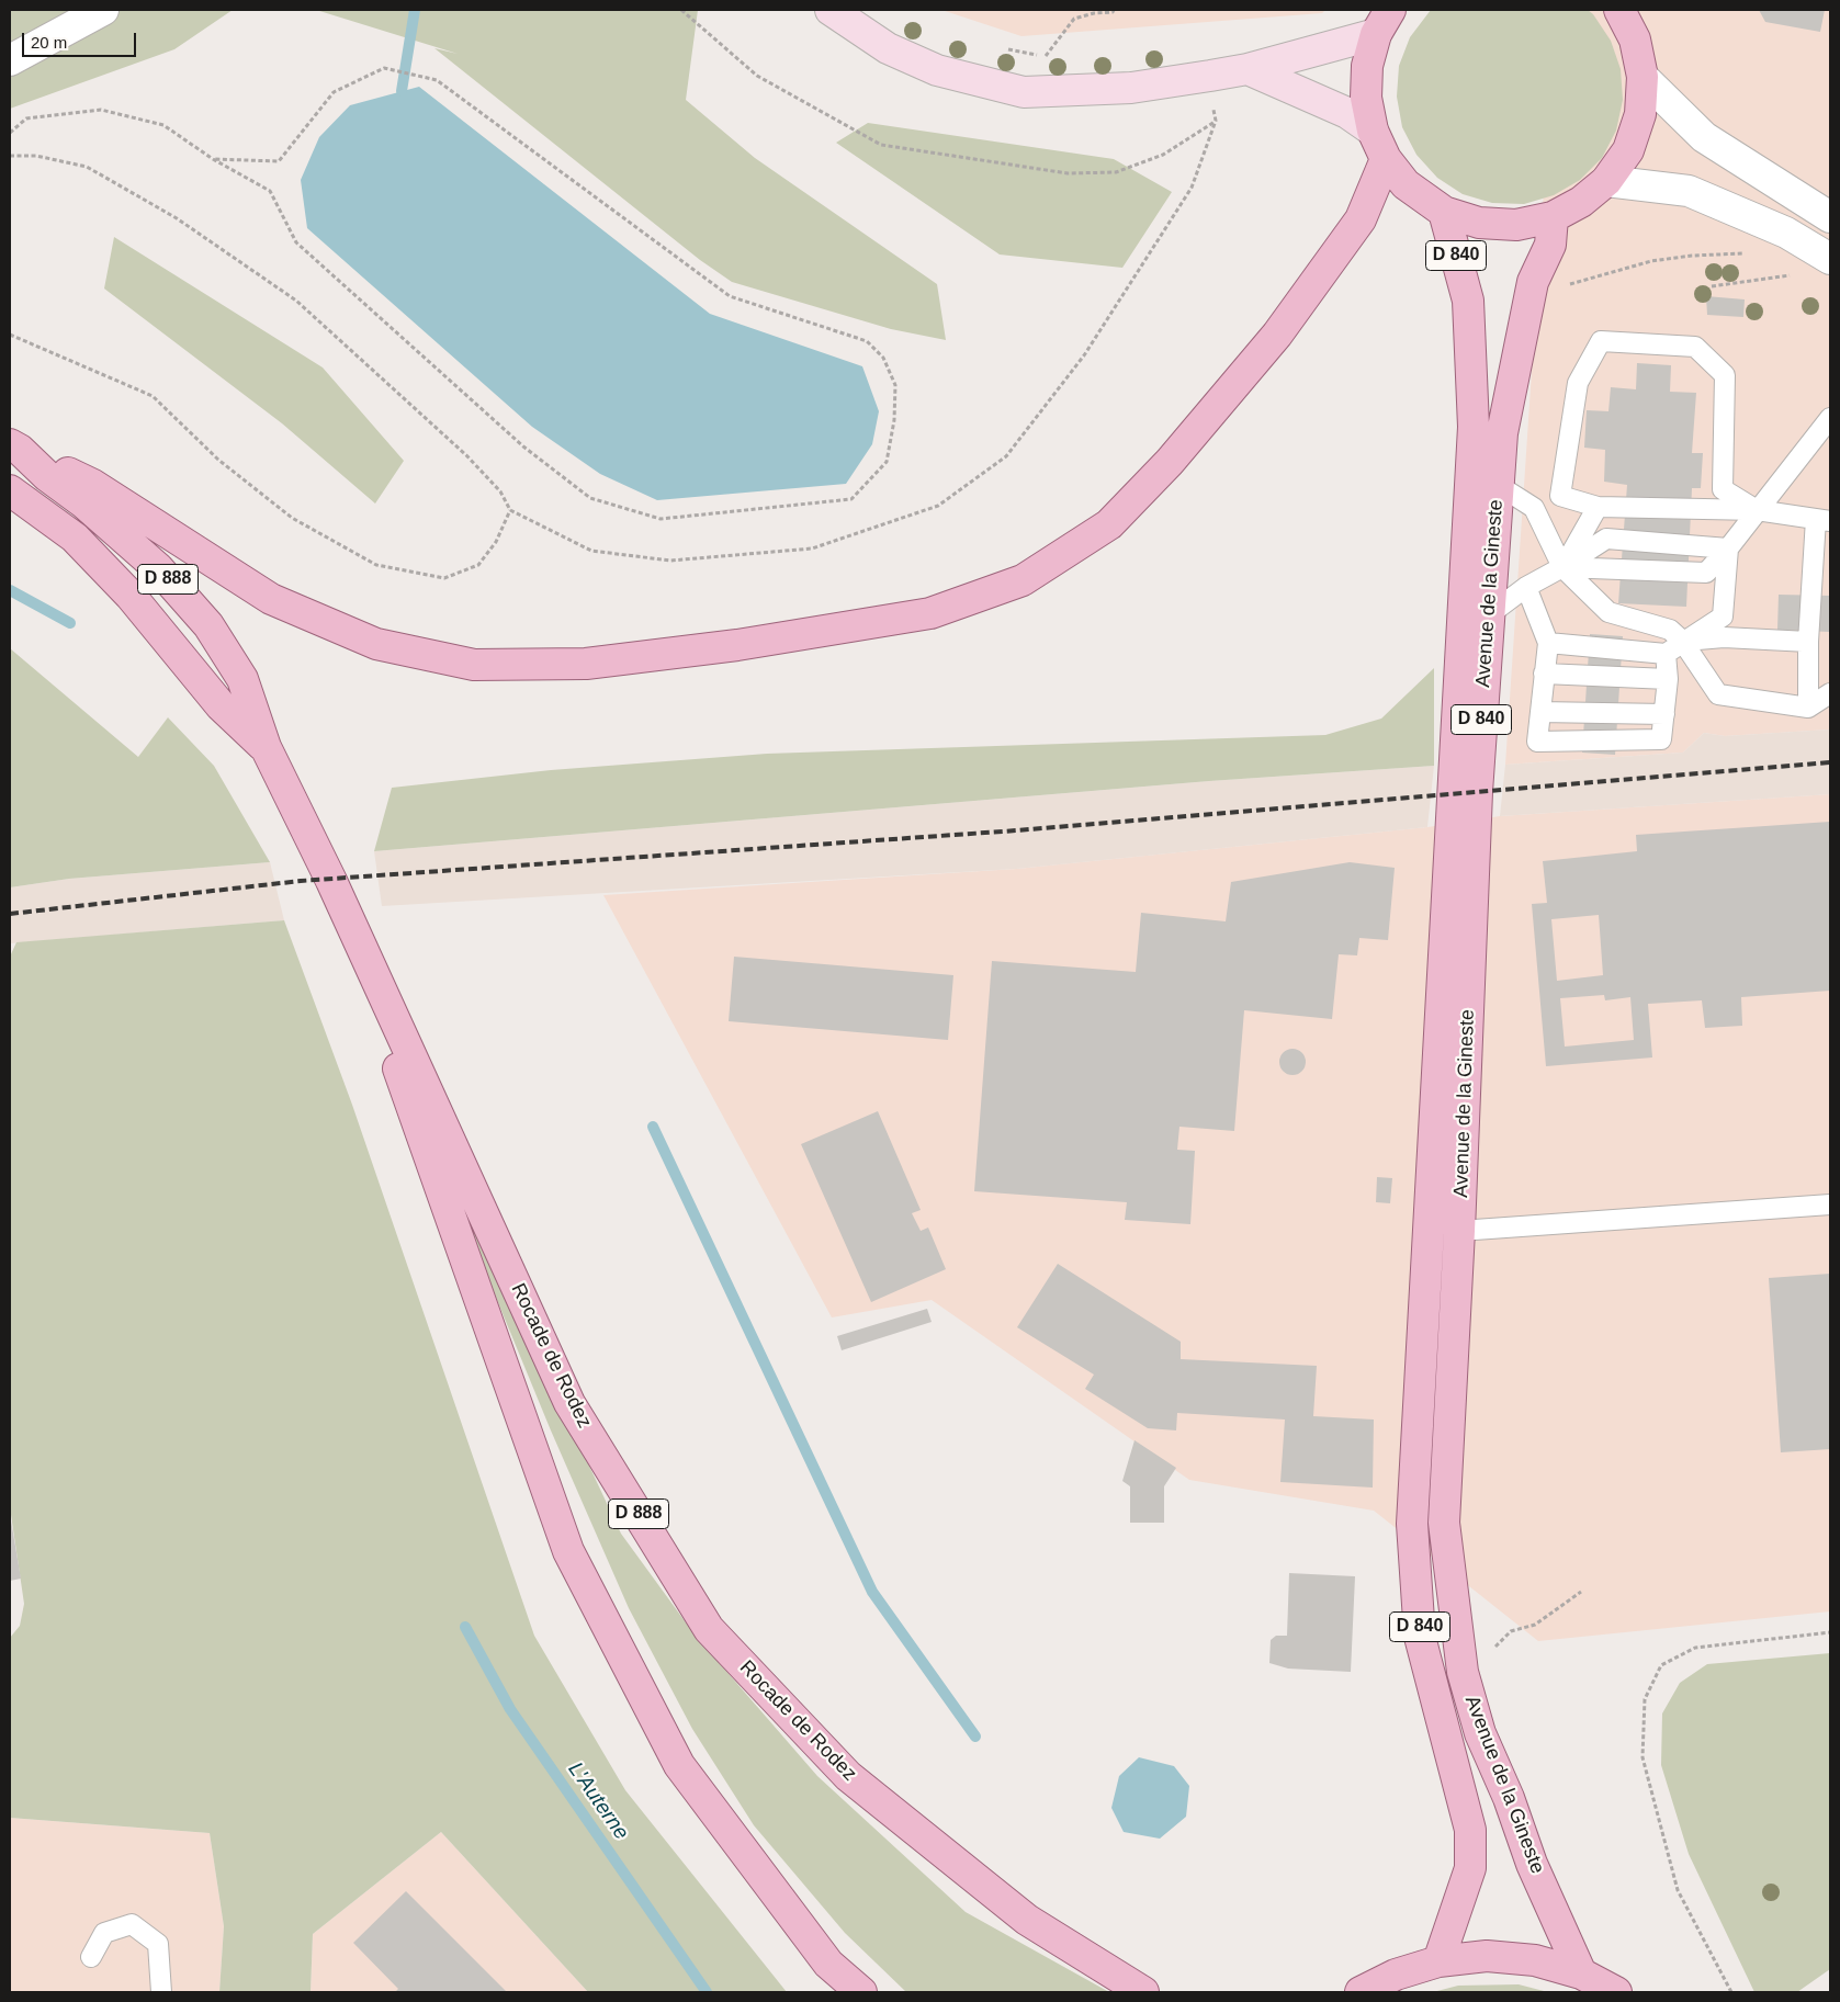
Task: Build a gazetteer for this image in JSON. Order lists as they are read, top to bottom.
{
  "streets": {
    "main road": [
      "D 840",
      "D 888",
      "Avenue de la Gineste",
      "Rocade de Rodez"
    ]
  },
  "water": ["L'Auterne"],
  "scale_bar": "20 m"
}
